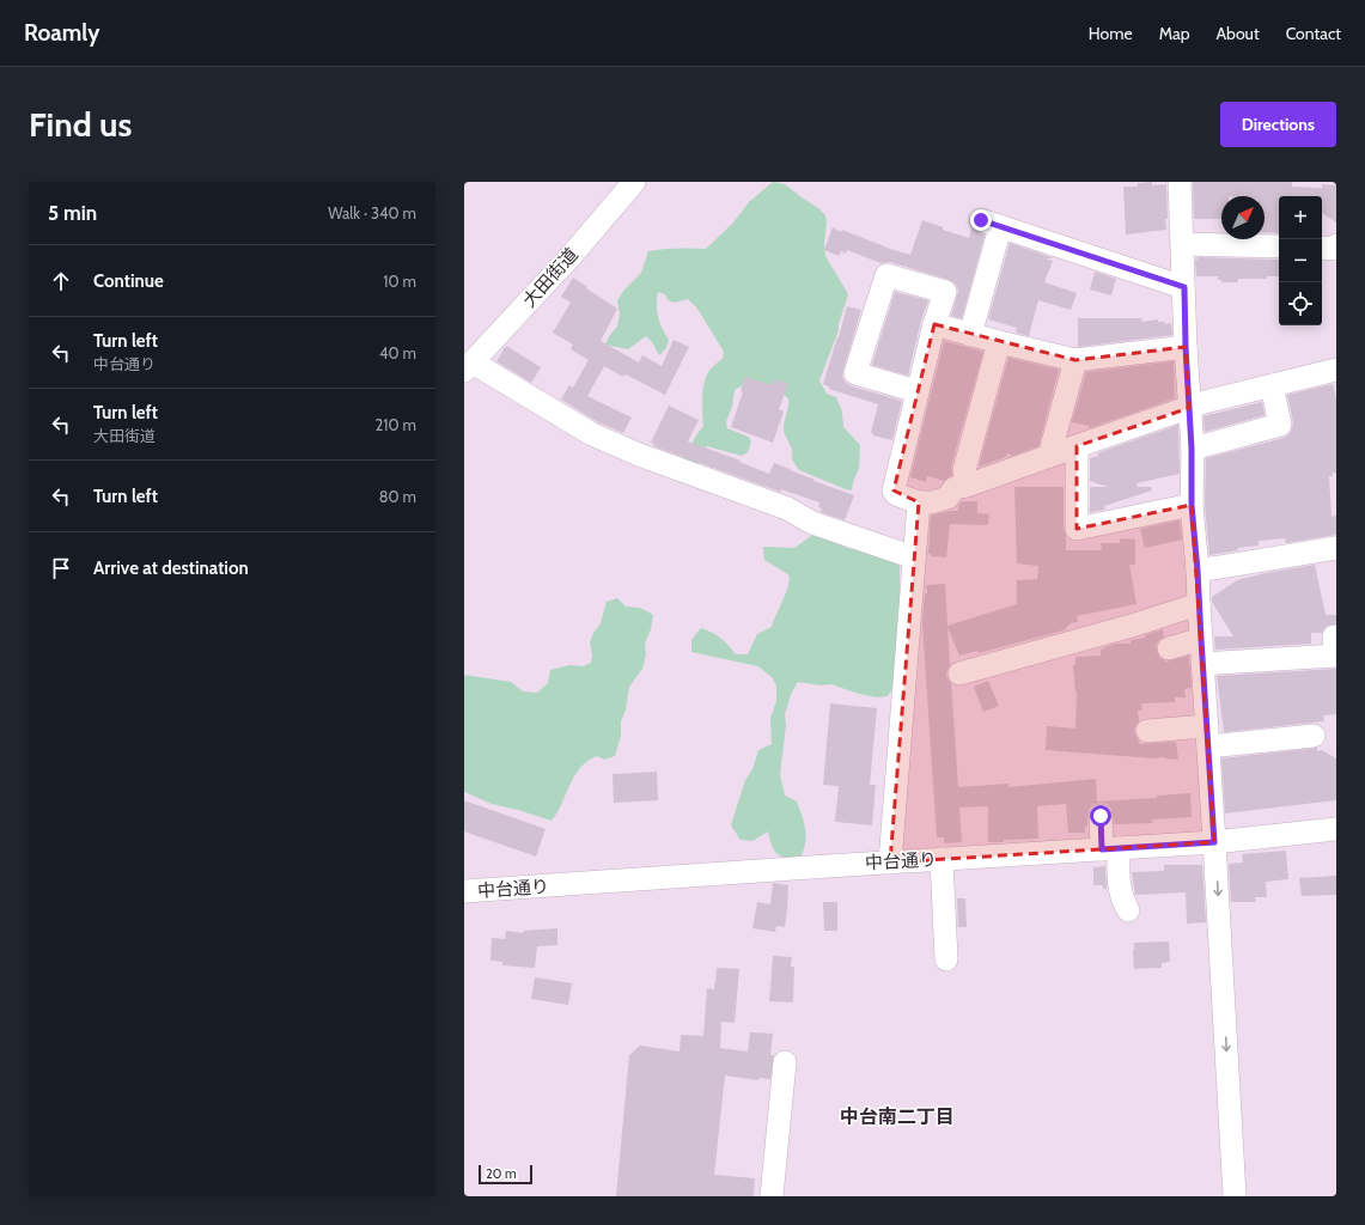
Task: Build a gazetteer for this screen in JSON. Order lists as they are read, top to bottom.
{
  "streets": {
    "street": ["大田街道", "中台通り"]
  },
  "districts": ["中台南二丁目"],
  "scale_bar": "20 m",
  "north": "top right",
  "page": {
    "header": "Roamly",
    "nav": [
      "Home",
      "Map",
      "About",
      "Contact"
    ],
    "buttons": "Directions",
    "title": "Find us",
    "heading": ["5 min", "Walk · 340 m"],
    "map_buttons": ["+", "−"],
    "list": [
      ["Continue", "10 m"],
      ["Turn left", "中台通り", "40 m"],
      ["Turn left", "大田街道", "210 m"],
      ["Turn left", "80 m"],
      "Arrive at destination"
    ],
    "scale": "20 m"
  }
}
